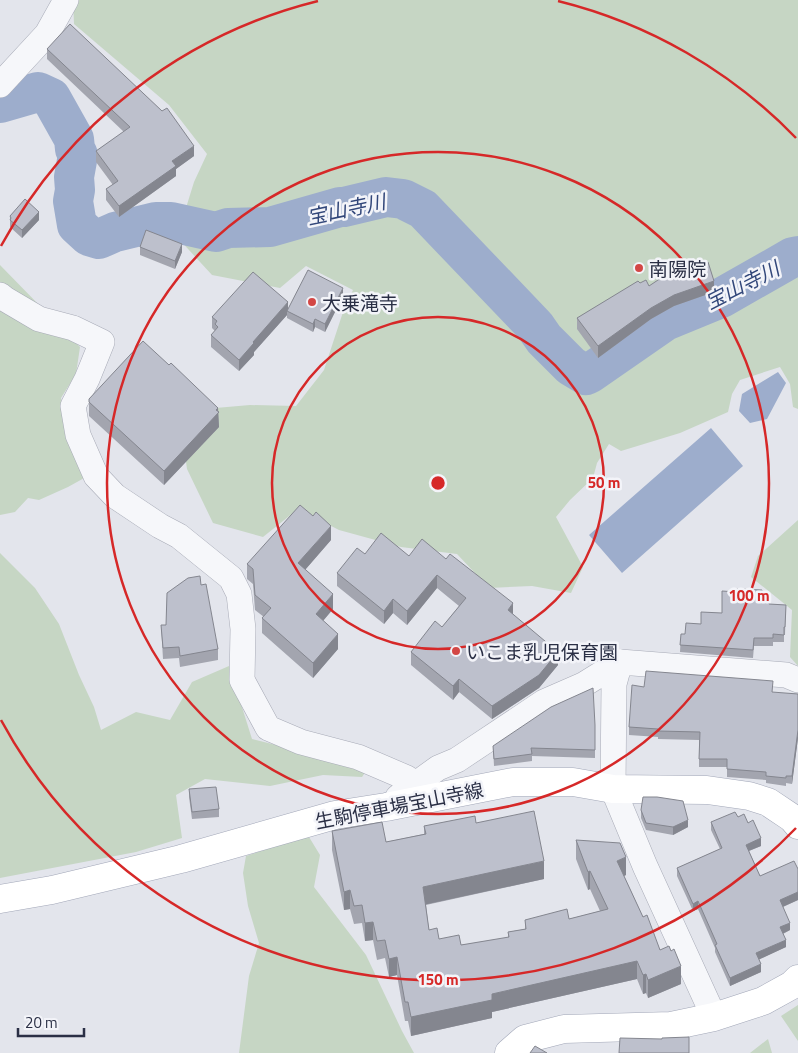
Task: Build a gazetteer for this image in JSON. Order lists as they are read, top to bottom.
{
  "streets": {
    "main road": ["生駒停車場宝山寺線"]
  },
  "water": ["宝山寺川"],
  "places": ["南陽院", "大乗滝寺", "いこま乳児保育園"],
  "scale_bar": "20 m",
  "rings": ["50 m", "100 m", "150 m"]
}
